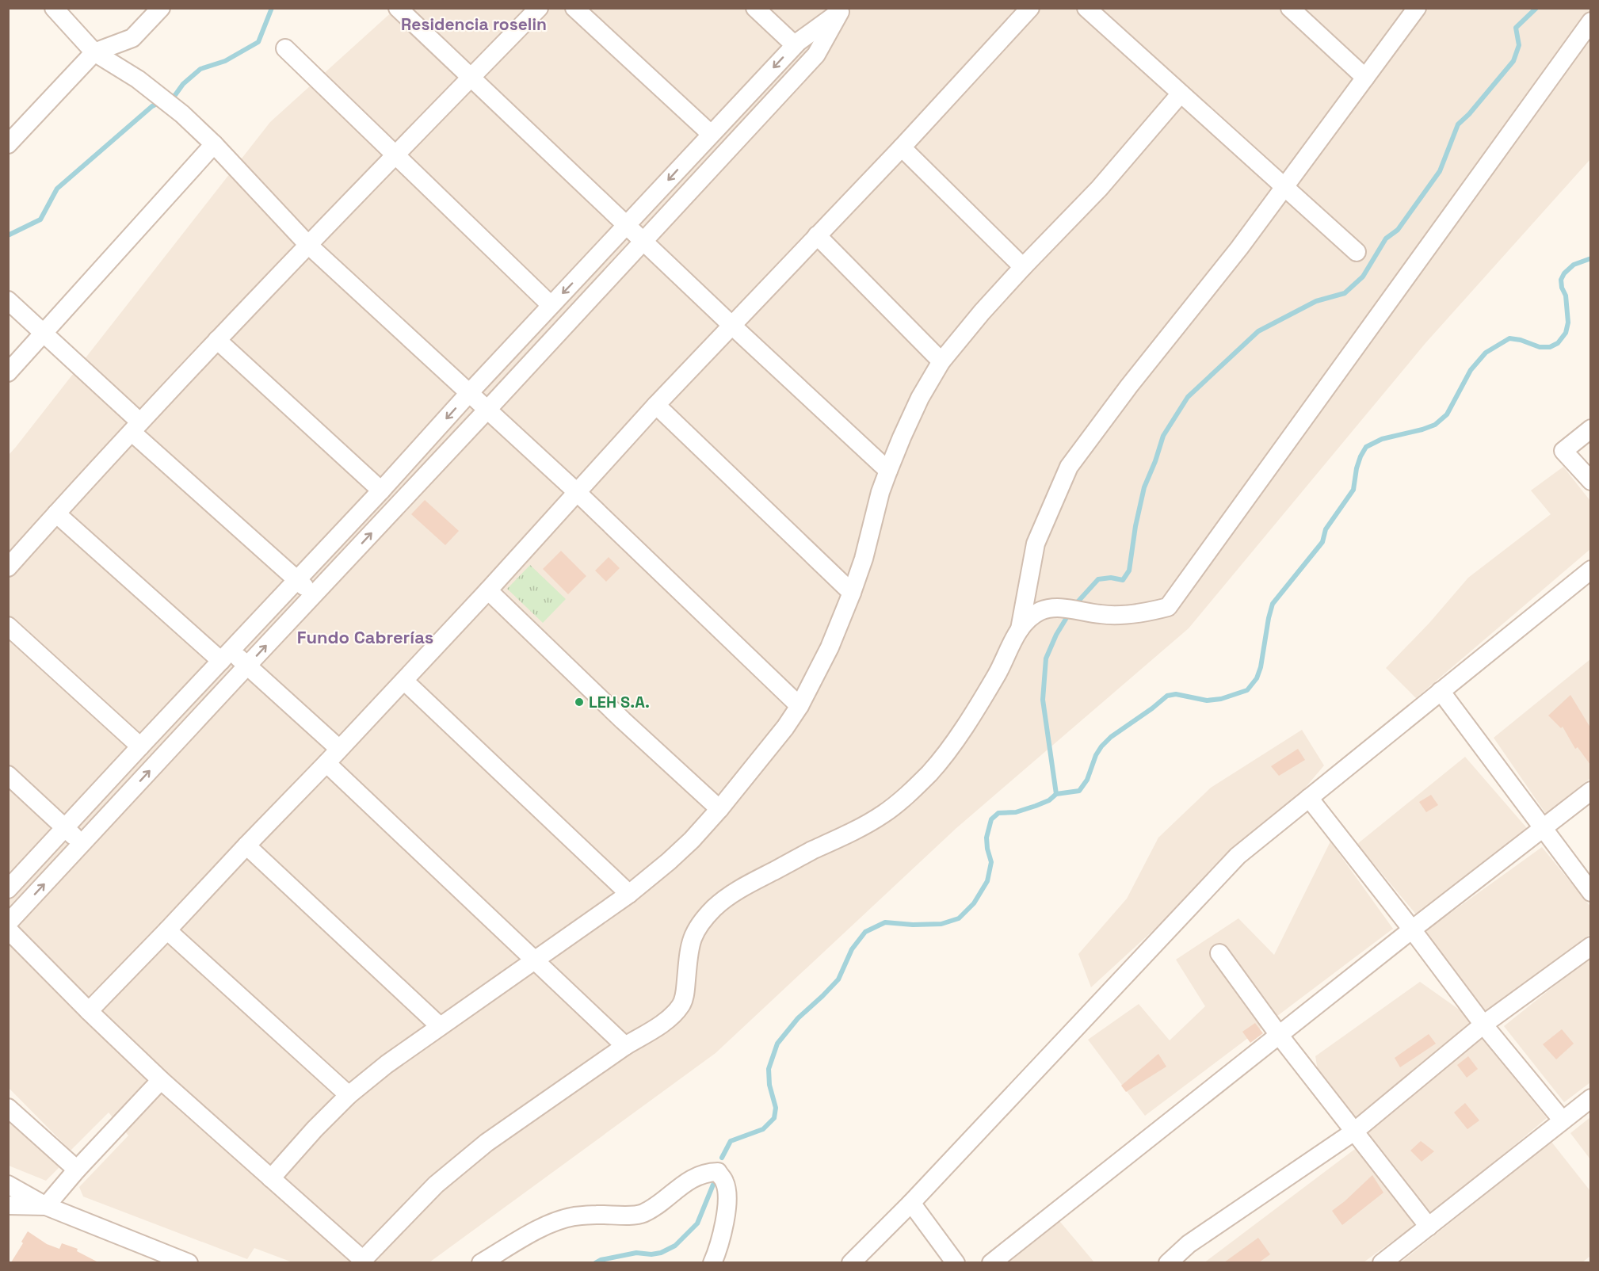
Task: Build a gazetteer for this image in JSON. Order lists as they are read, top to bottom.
{
  "districts": ["Residencia roselin", "Fundo Cabrerías"],
  "places": ["LEH S.A."]
}
